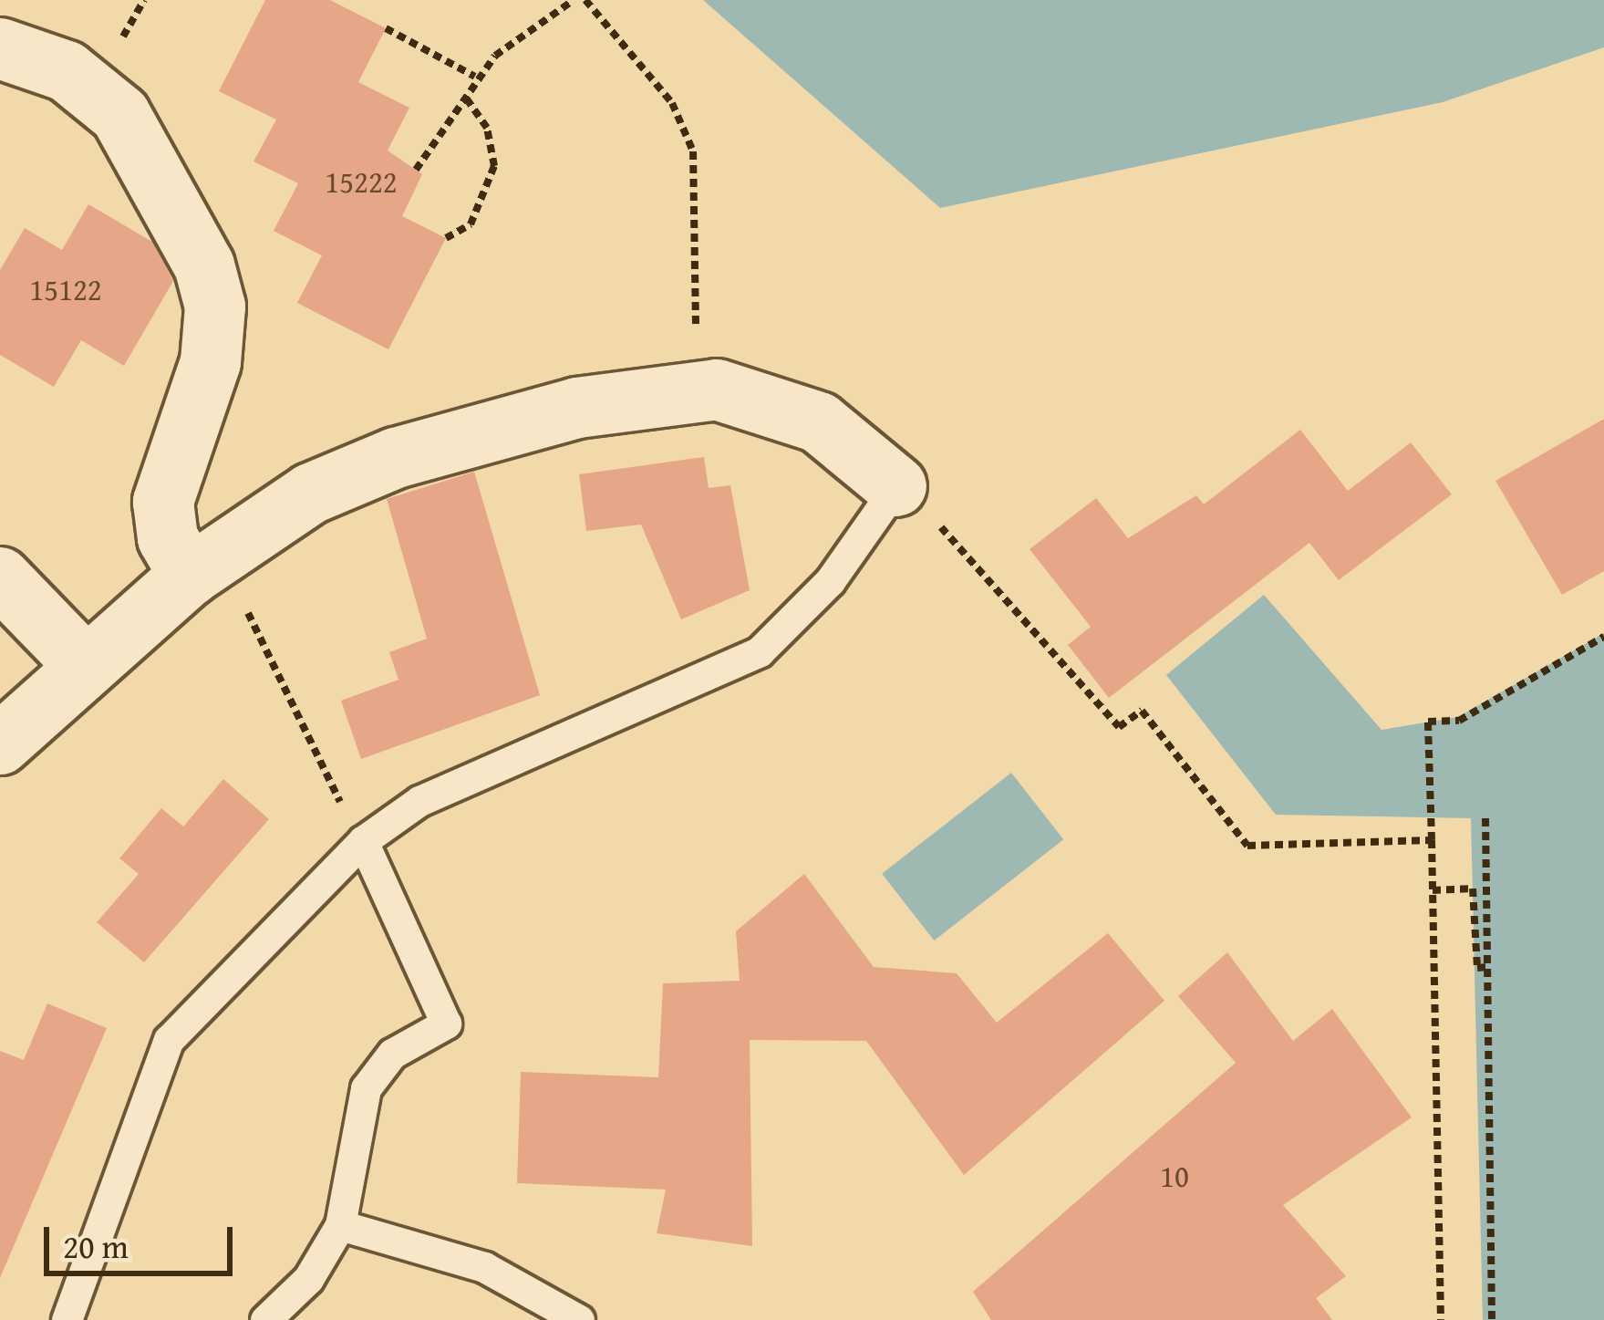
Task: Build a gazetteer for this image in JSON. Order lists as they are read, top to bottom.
{
  "house_numbers": ["15222", "15122", "10"],
  "scale_bar": "20 m"
}
